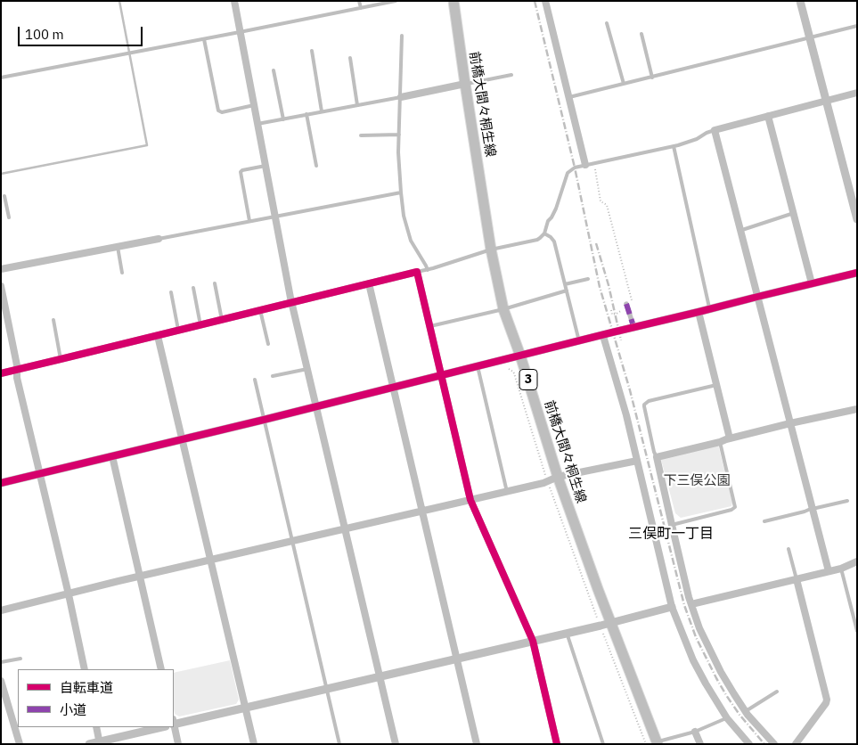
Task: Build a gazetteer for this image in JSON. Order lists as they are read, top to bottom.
{
  "streets": {
    "main road": ["前橋大間々桐生線", "3"]
  },
  "districts": ["三俣町一丁目"],
  "parks": ["下三俣公園"],
  "legend": ["自転車道", "小道"],
  "scale_bar": "100 m"
}
